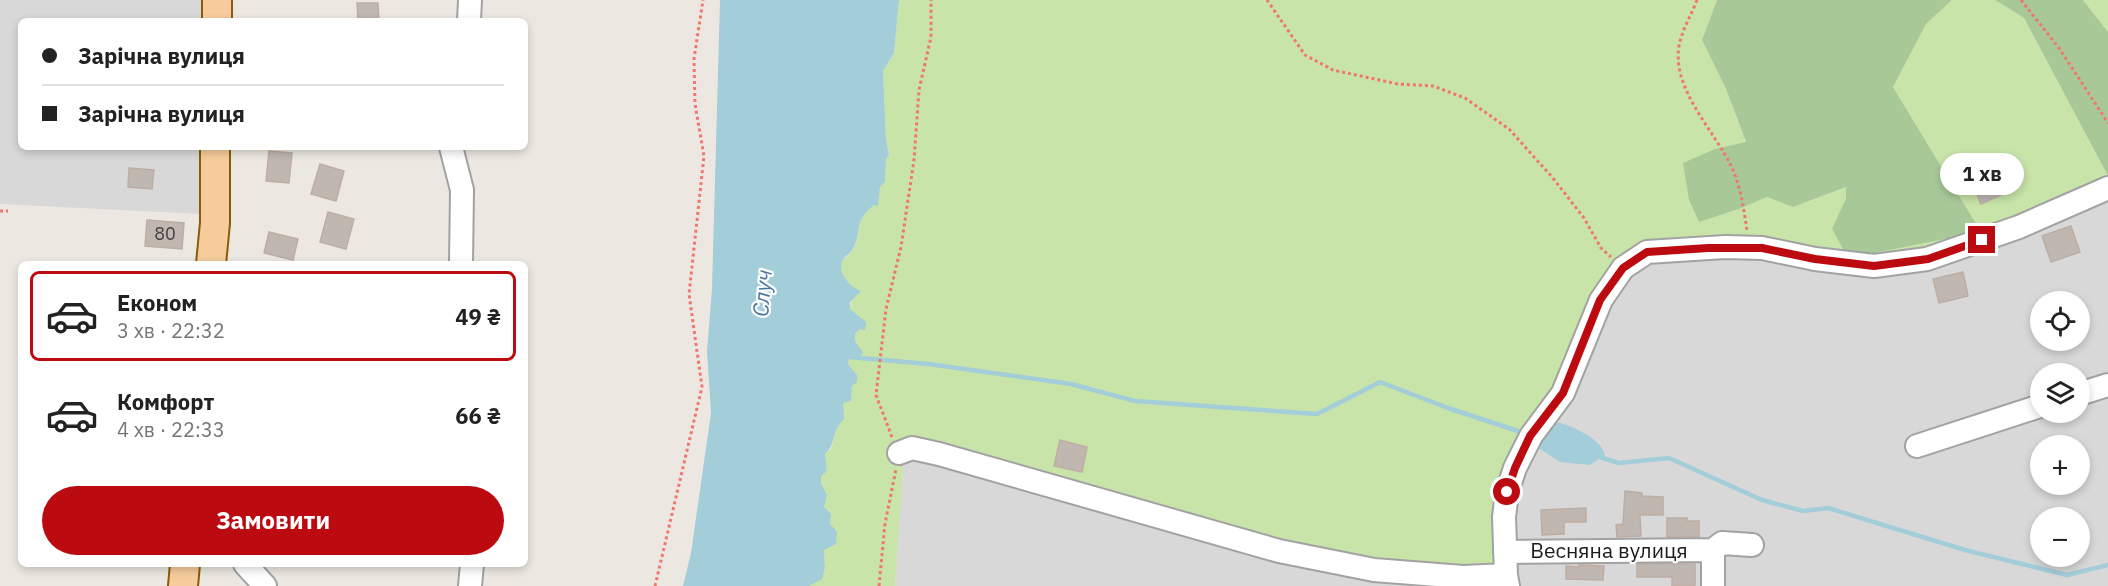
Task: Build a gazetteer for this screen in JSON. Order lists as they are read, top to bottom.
{
  "streets": {
    "street": ["Весняна вулиця"]
  },
  "water": ["Случ"],
  "house_numbers": ["80"],
  "page": {
    "banner": ["Зарічна вулиця", "Зарічна вулиця"],
    "bubble": "1 хв",
    "list": [
      {
        "name": "Економ",
        "note": "3 хв · 22:32",
        "value": "49 ₴"
      },
      {
        "name": "Комфорт",
        "note": "4 хв · 22:33",
        "value": "66 ₴"
      }
    ],
    "map_buttons": ["+", "−"],
    "buttons": "Замовити"
  }
}
